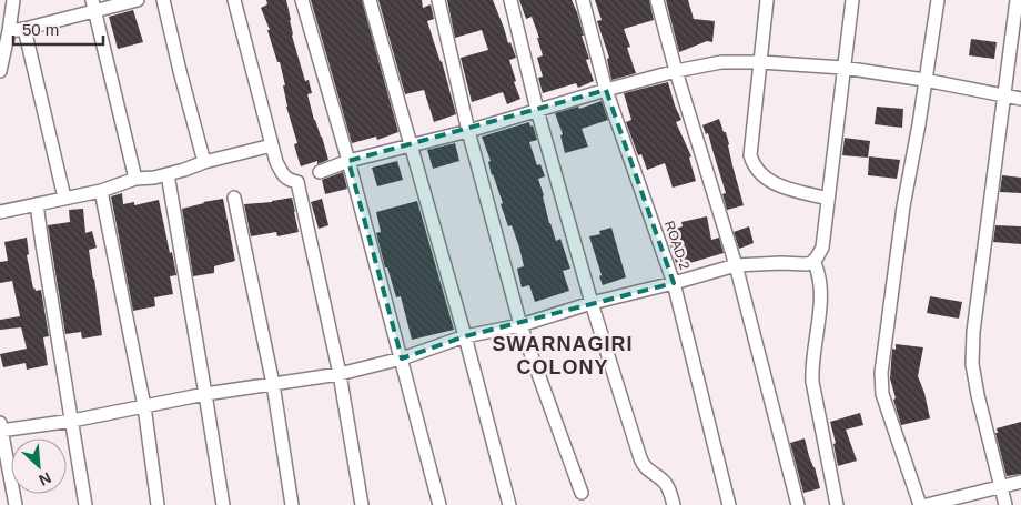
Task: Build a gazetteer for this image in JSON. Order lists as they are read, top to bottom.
{
  "streets": {
    "street": ["ROAD-2"]
  },
  "districts": ["SWARNAGIRI COLONY"],
  "scale_bar": "50 m",
  "north": "bottom right"
}
